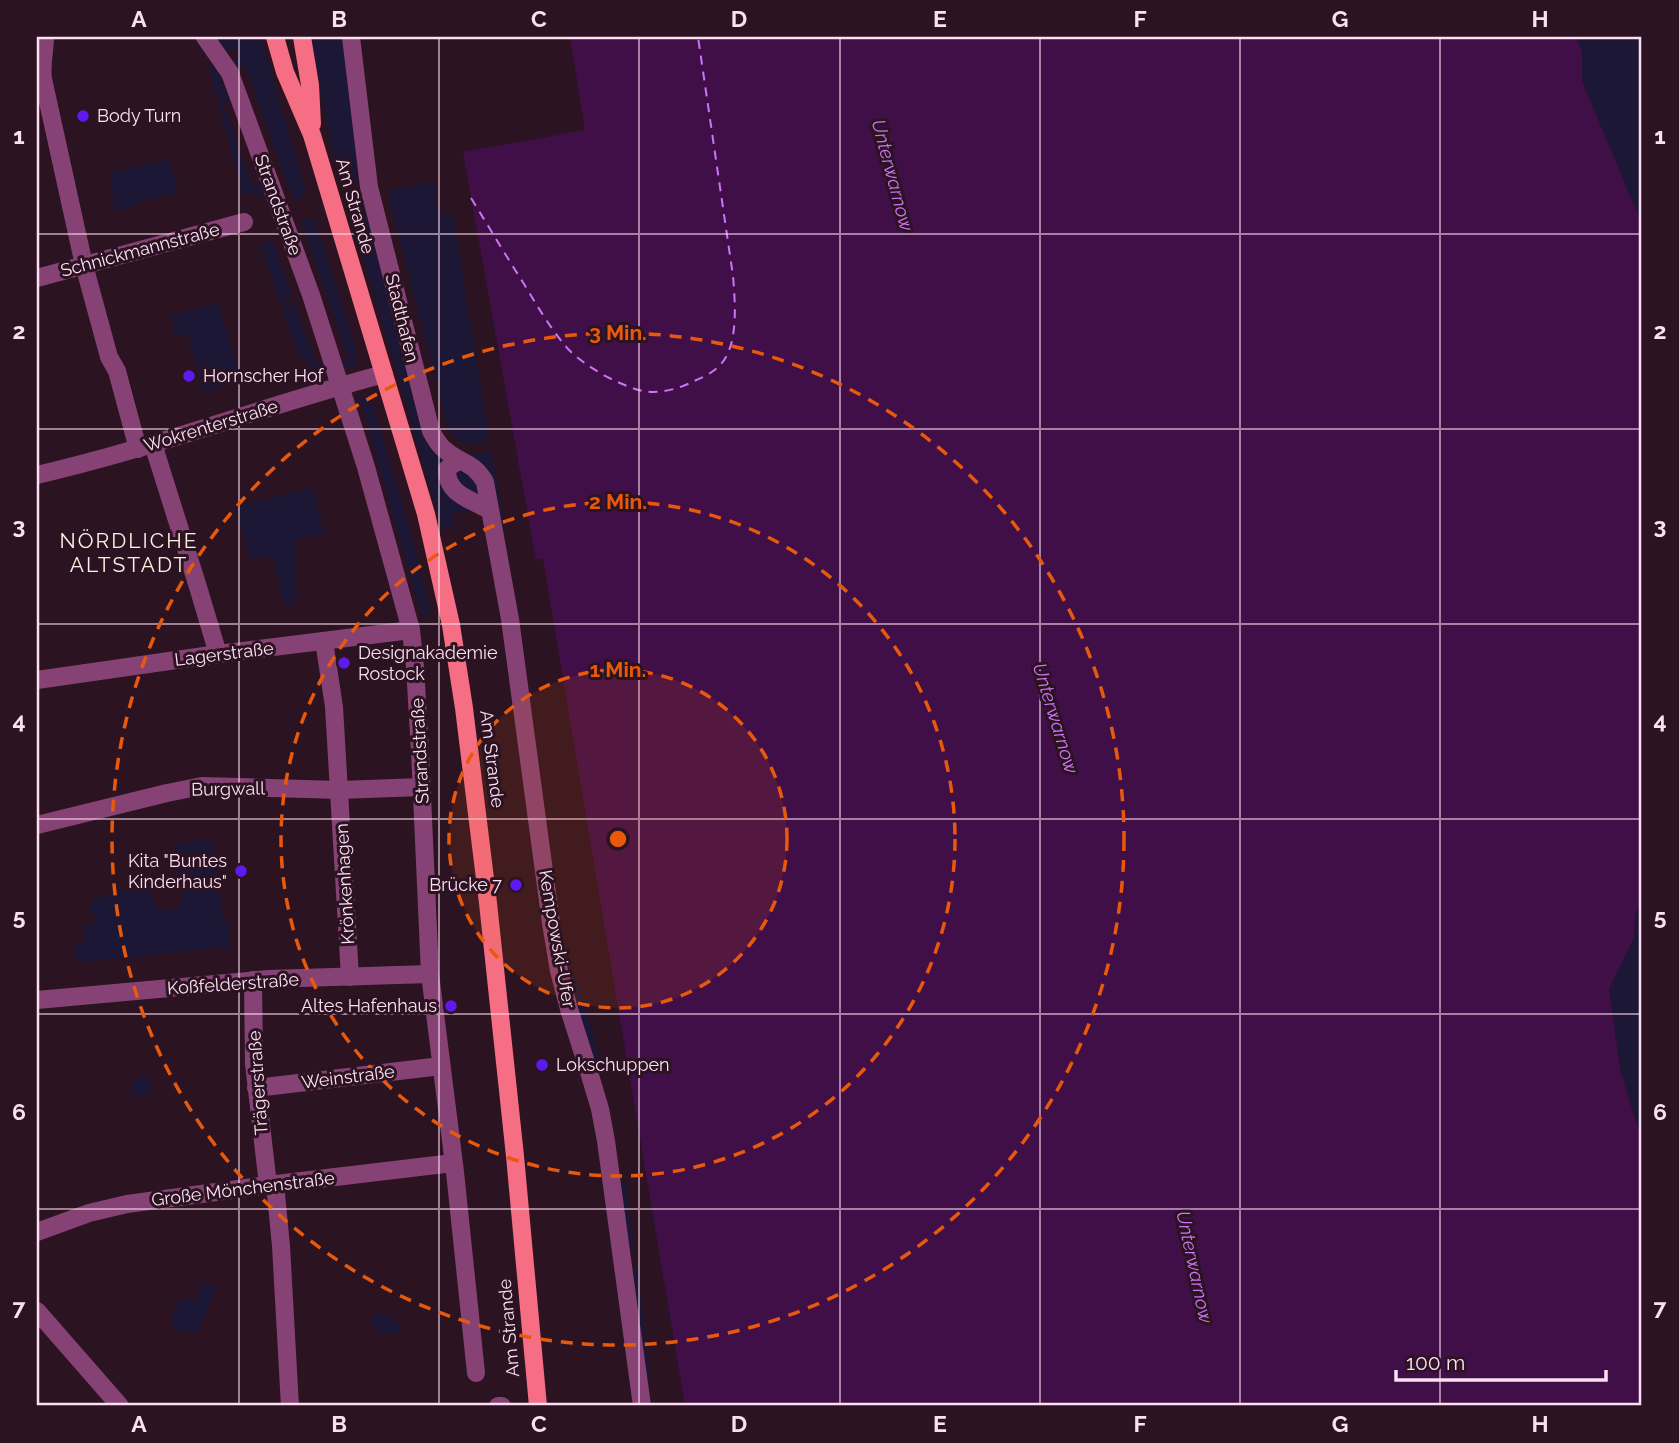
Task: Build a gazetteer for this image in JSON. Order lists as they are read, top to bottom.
{
  "streets": {
    "main road": ["Am Strande"],
    "street": [
      "Strandstraße",
      "Schnickmannstraße",
      "Stadthafen",
      "Wokrenterstraße",
      "Lagerstraße",
      "Burgwall",
      "Krönkenhagen",
      "Kempowski-Ufer",
      "Koßfelderstraße",
      "Weinstraße",
      "Trägerstraße",
      "Große Mönchenstraße"
    ]
  },
  "crossings": [
    ["Strandstraße", "Wokrenterstraße"],
    ["Strandstraße", "Lagerstraße"],
    ["Strandstraße", "Burgwall"],
    ["Strandstraße", "Koßfelderstraße"],
    ["Strandstraße", "Weinstraße"],
    ["Strandstraße", "Große Mönchenstraße"],
    ["Am Strande", "Wokrenterstraße"],
    ["Stadthafen", "Kempowski-Ufer"],
    ["Lagerstraße", "Krönkenhagen"],
    ["Burgwall", "Krönkenhagen"],
    ["Krönkenhagen", "Koßfelderstraße"],
    ["Koßfelderstraße", "Trägerstraße"],
    ["Weinstraße", "Trägerstraße"],
    ["Trägerstraße", "Große Mönchenstraße"]
  ],
  "districts": ["NÖRDLICHE ALTSTADT"],
  "water": ["Unterwarnow"],
  "places": [
    "Body Turn",
    "Hornscher Hof",
    "Designakademie Rostock",
    "Kita \"Buntes Kinderhaus\"",
    "Brücke 7",
    "Altes Hafenhaus",
    "Lokschuppen"
  ],
  "scale_bar": "100 m",
  "grid": {
    "columns": [
      "A",
      "B",
      "C",
      "D",
      "E",
      "F",
      "G",
      "H"
    ],
    "rows": [
      "1",
      "2",
      "3",
      "4",
      "5",
      "6",
      "7"
    ]
  },
  "rings": ["3 Min.", "2 Min.", "1 Min."]
}
